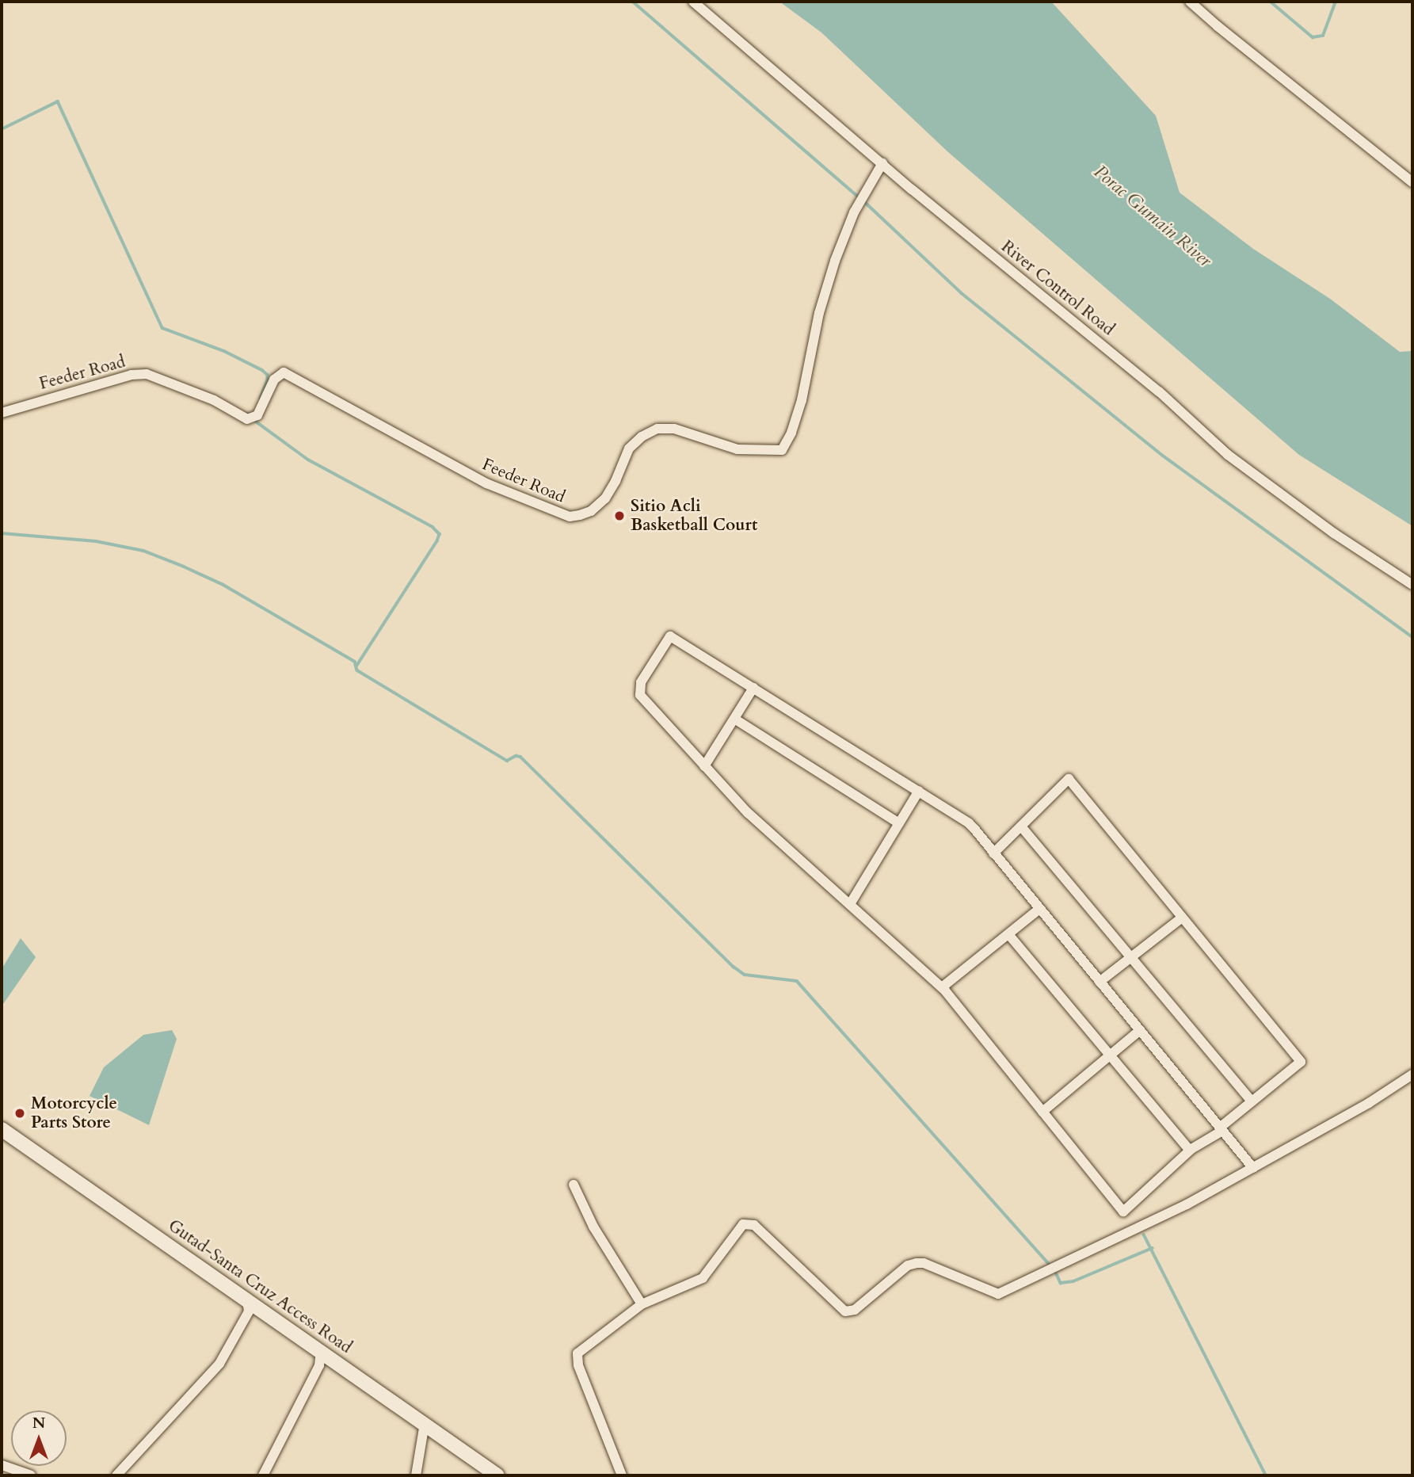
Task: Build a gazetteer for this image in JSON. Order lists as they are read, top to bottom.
{
  "streets": {
    "main road": ["Gutad-Santa Cruz Access Road"],
    "street": ["River Control Road", "Feeder Road"]
  },
  "crossings": [
    ["River Control Road", "Feeder Road"]
  ],
  "water": ["Porac Gumain River"],
  "places": ["Sitio Acli Basketball Court", "Motorcycle Parts Store"],
  "north": "top"
}
